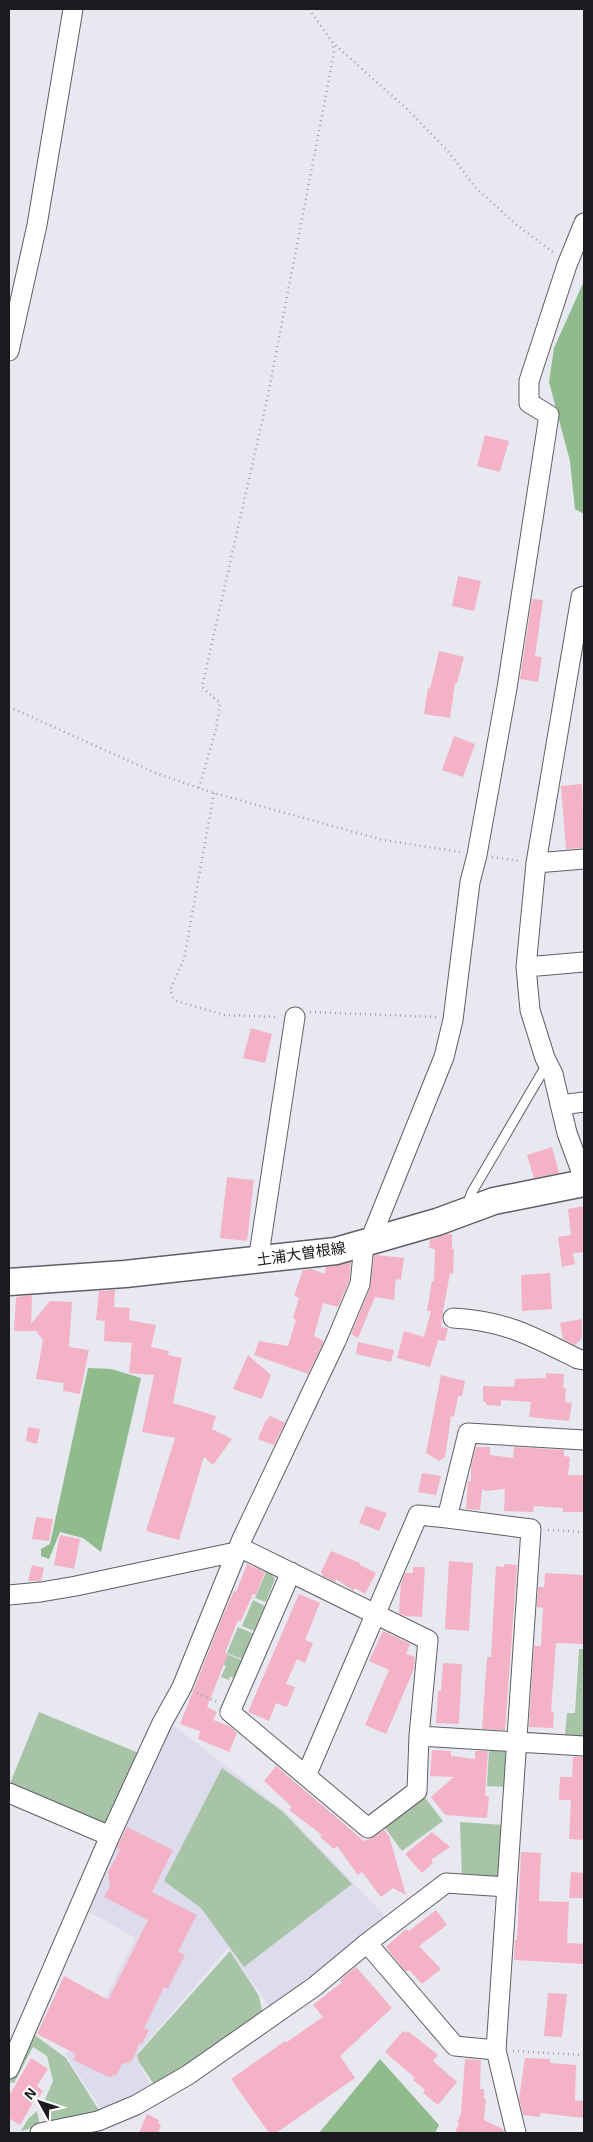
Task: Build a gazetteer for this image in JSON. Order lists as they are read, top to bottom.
{
  "streets": {
    "main road": ["土浦大曽根線"]
  },
  "north": "top left"
}
